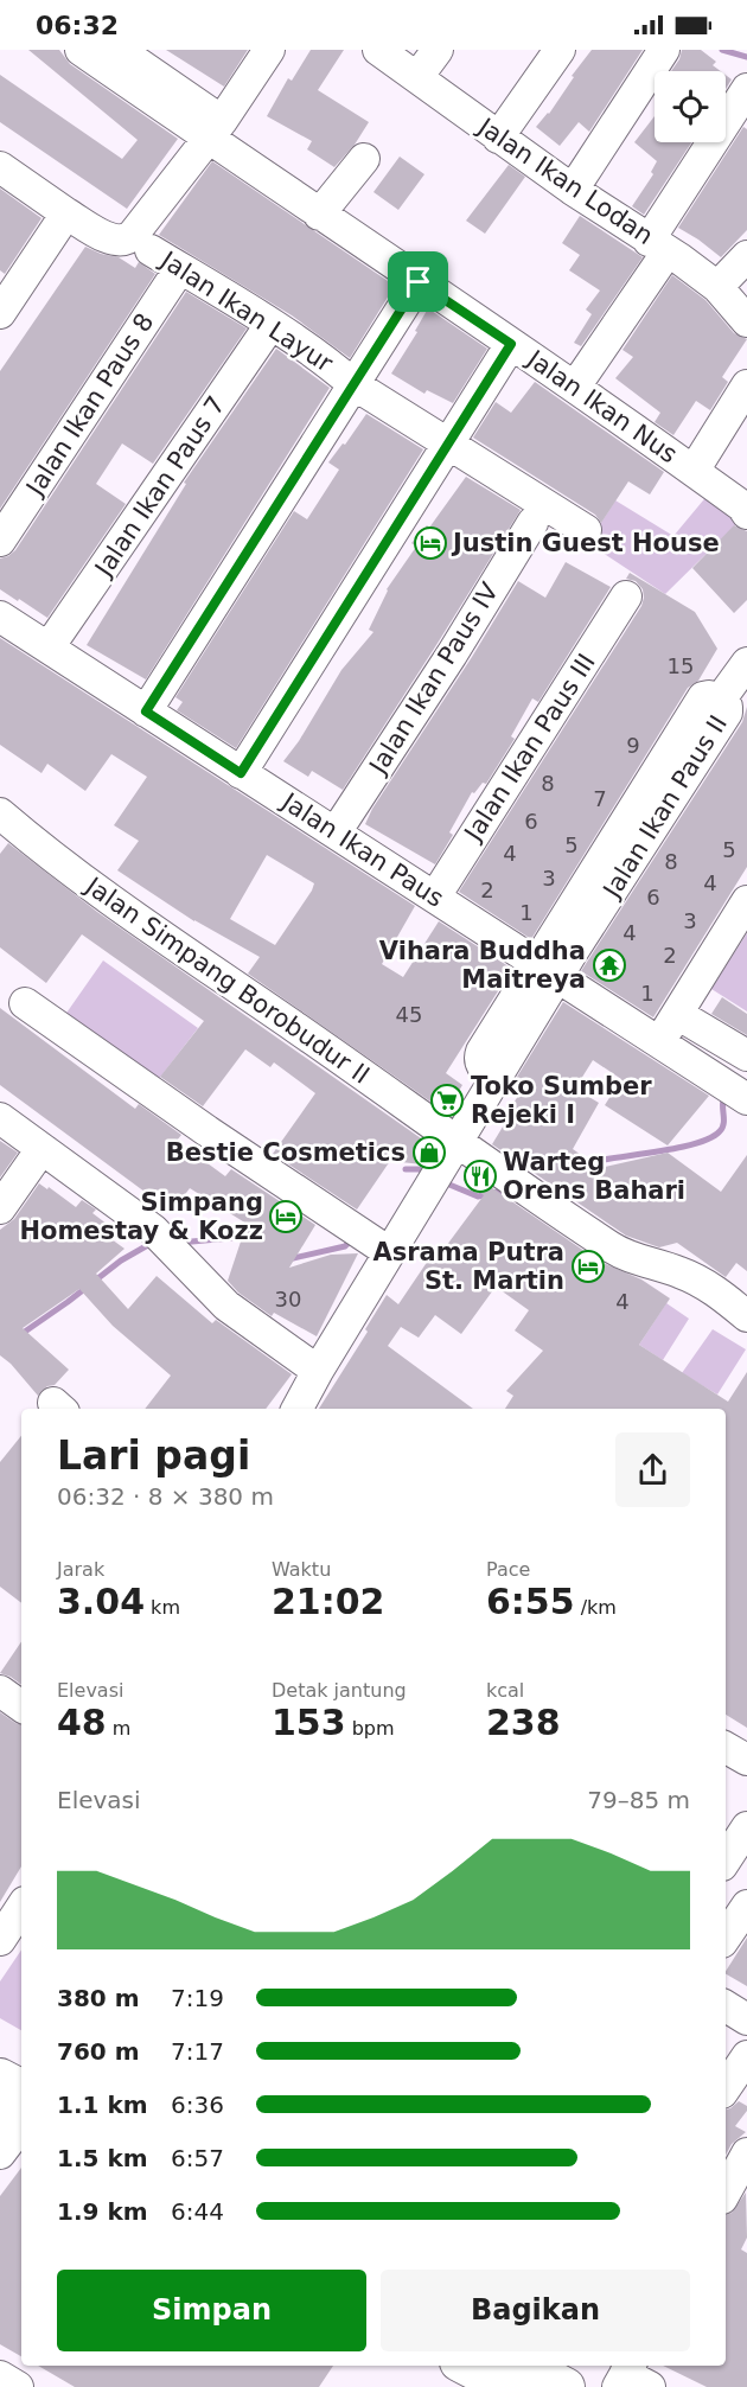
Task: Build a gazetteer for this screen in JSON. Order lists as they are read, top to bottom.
{
  "streets": {
    "street": [
      "Jalan Ikan Lodan",
      "Jalan Ikan Layur",
      "Jalan Ikan Paus 8",
      "Jalan Ikan Nus",
      "Jalan Ikan Paus 7",
      "Jalan Ikan Paus IV",
      "Jalan Ikan Paus III",
      "Jalan Ikan Paus II",
      "Jalan Ikan Paus",
      "Jalan Simpang Borobudur II"
    ]
  },
  "crossings": [
    ["Jalan Ikan Layur", "Jalan Ikan Paus 8"],
    ["Jalan Ikan Layur", "Jalan Ikan Paus 7"],
    ["Jalan Ikan Paus 7", "Jalan Ikan Paus"],
    ["Jalan Ikan Paus IV", "Jalan Ikan Paus"],
    ["Jalan Ikan Paus III", "Jalan Ikan Paus"],
    ["Jalan Ikan Paus II", "Jalan Ikan Paus"]
  ],
  "places": {
    "hotel": ["Justin Guest House", "Simpang Homestay & Kozz", "Asrama Putra St. Martin"],
    "temple": ["Vihara Buddha Maitreya"],
    "supermarket": ["Toko Sumber Rejeki I"],
    "shop": ["Bestie Cosmetics"],
    "restaurant": ["Warteg Orens Bahari"]
  },
  "house_numbers": [
    "15",
    "9",
    "8",
    "7",
    "6",
    "5",
    "5",
    "4",
    "8",
    "3",
    "4",
    "2",
    "6",
    "1",
    "3",
    "4",
    "2",
    "1",
    "45",
    "30",
    "4"
  ],
  "page": {
    "status": "06:32",
    "heading": ["Lari pagi", "06:32 · 8 × 380 m"],
    "stats": [
      ["Jarak", "3.04 km"],
      ["Waktu", "21:02"],
      ["Pace", "6:55 /km"],
      ["Elevasi", "48 m"],
      ["Detak jantung", "153 bpm"],
      ["kcal", "238"]
    ],
    "chart": ["Elevasi", "79–85 m"],
    "list": [
      {
        "name": "380 m",
        "note": "7:19"
      },
      {
        "name": "760 m",
        "note": "7:17"
      },
      {
        "name": "1.1 km",
        "note": "6:36"
      },
      {
        "name": "1.5 km",
        "note": "6:57"
      },
      {
        "name": "1.9 km",
        "note": "6:44"
      }
    ],
    "buttons": ["Simpan", "Bagikan"]
  }
}
